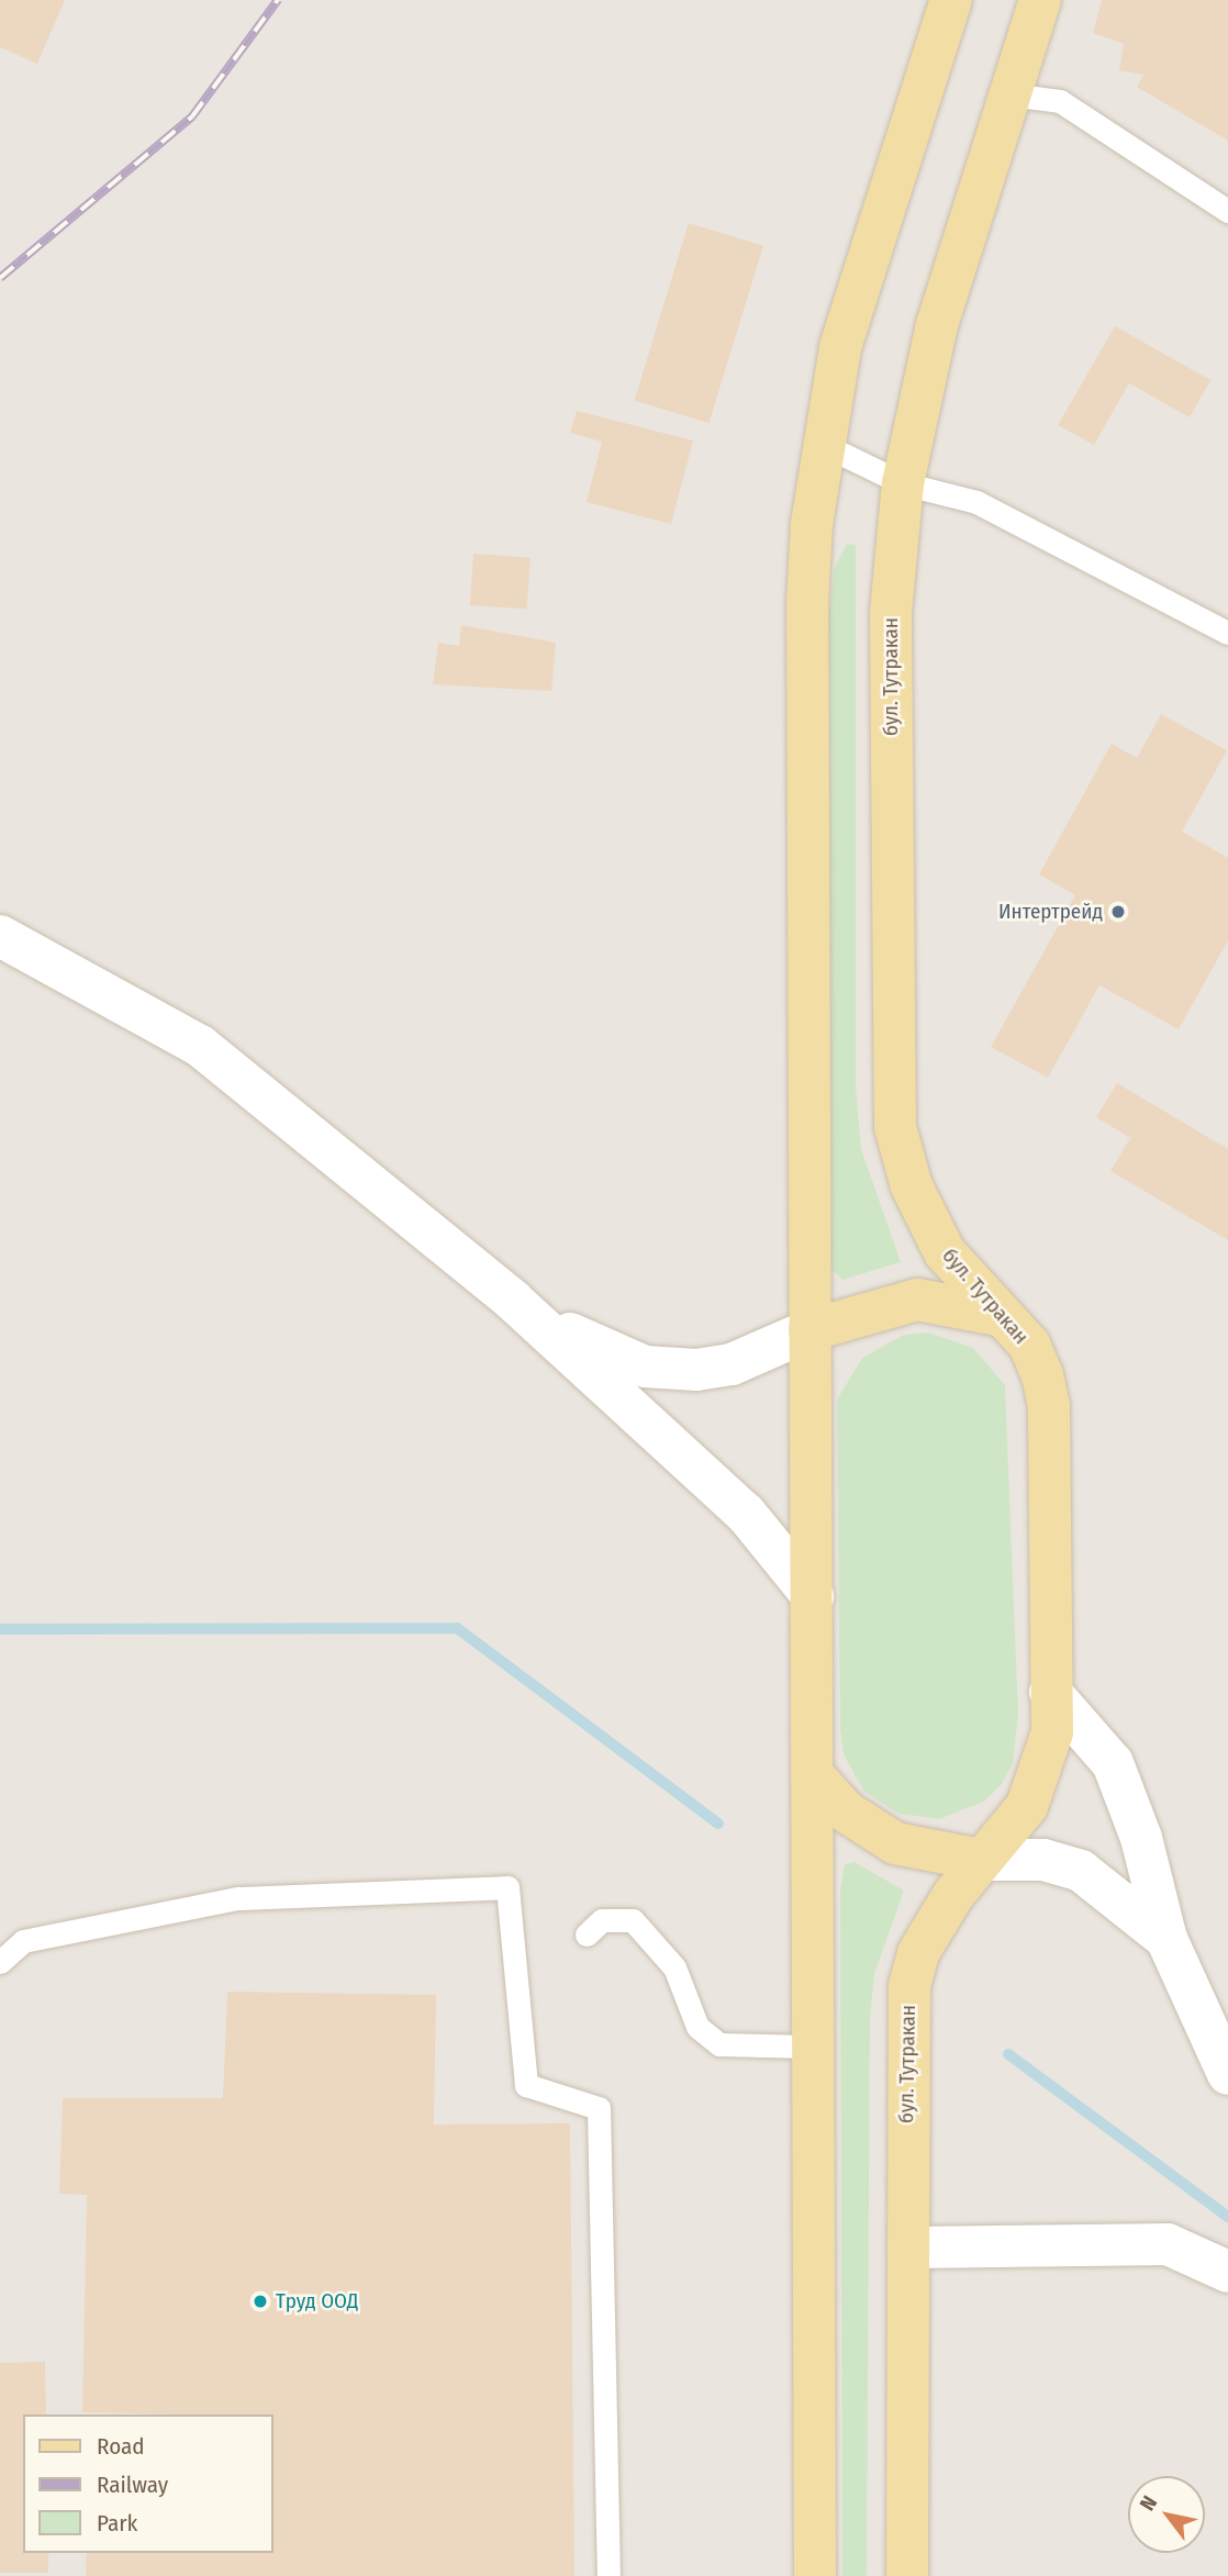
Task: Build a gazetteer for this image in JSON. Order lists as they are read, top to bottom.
{
  "streets": {
    "main road": ["бул. Тутракан"]
  },
  "places": ["Интертрейд", "Труд ООД"],
  "legend": ["Road", "Railway", "Park"],
  "north": "top left"
}
